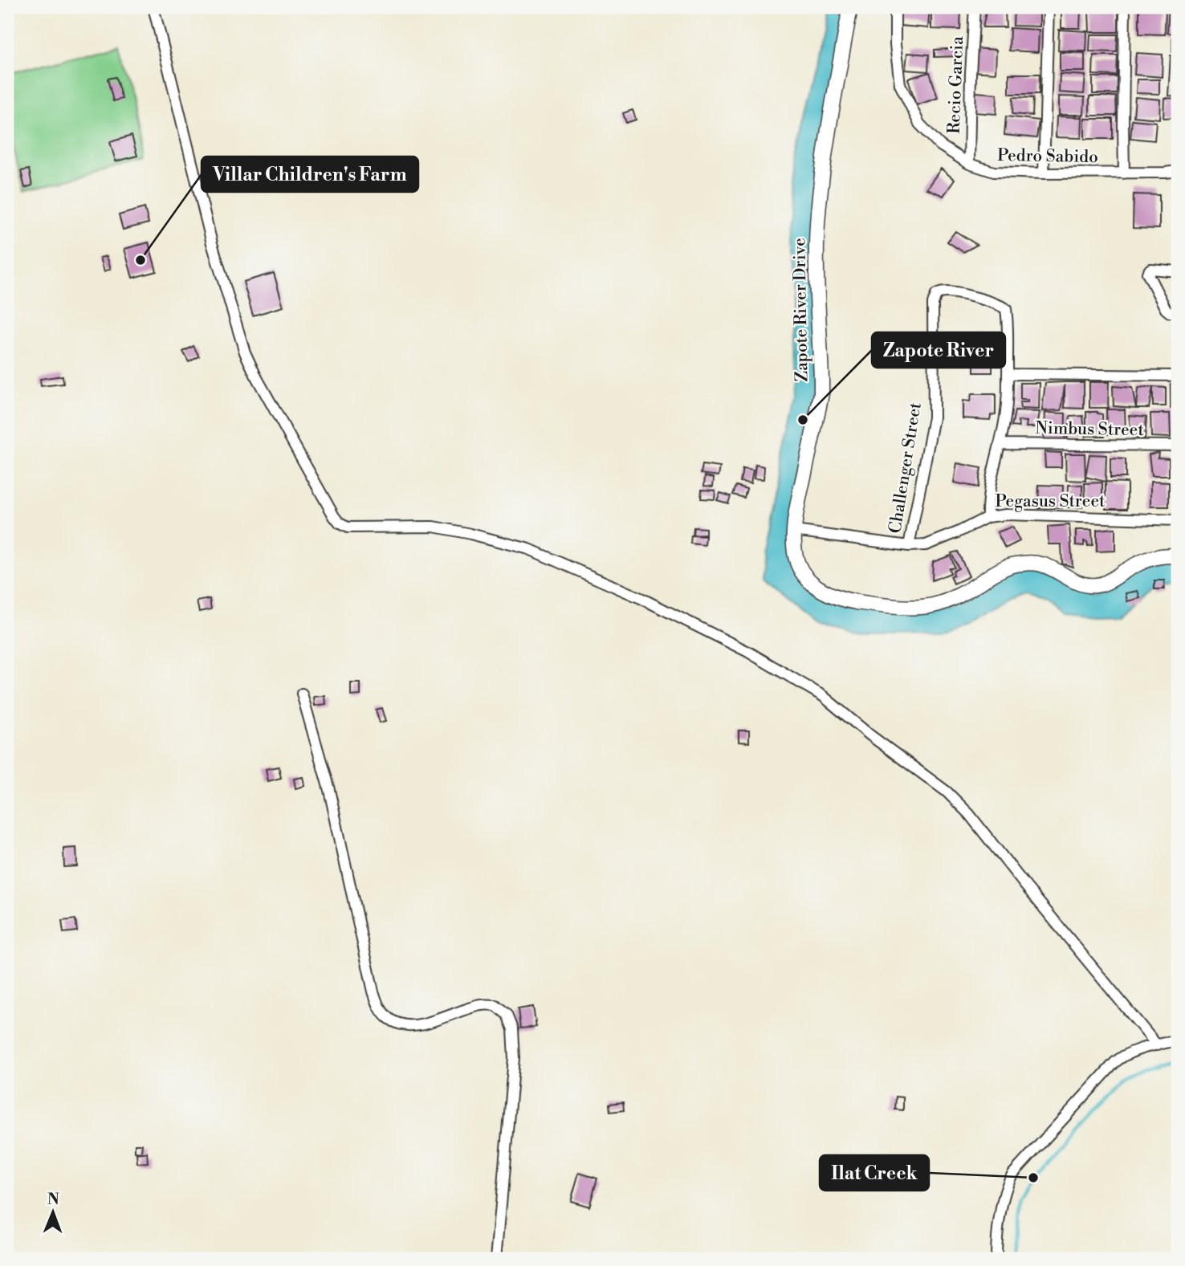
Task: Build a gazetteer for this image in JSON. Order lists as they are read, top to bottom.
{
  "streets": {
    "main road": ["Zapote River Drive"],
    "street": [
      "Recio Garcia",
      "Pedro Sabido",
      "Nimbus Street",
      "Challenger Street",
      "Pegasus Street"
    ]
  },
  "crossings": [
    ["Recio Garcia", "Pedro Sabido"],
    ["Zapote River Drive", "Pegasus Street"],
    ["Challenger Street", "Pegasus Street"]
  ],
  "places": ["Villar Children's Farm", "Zapote River", "Ilat Creek"],
  "north": "top"
}
